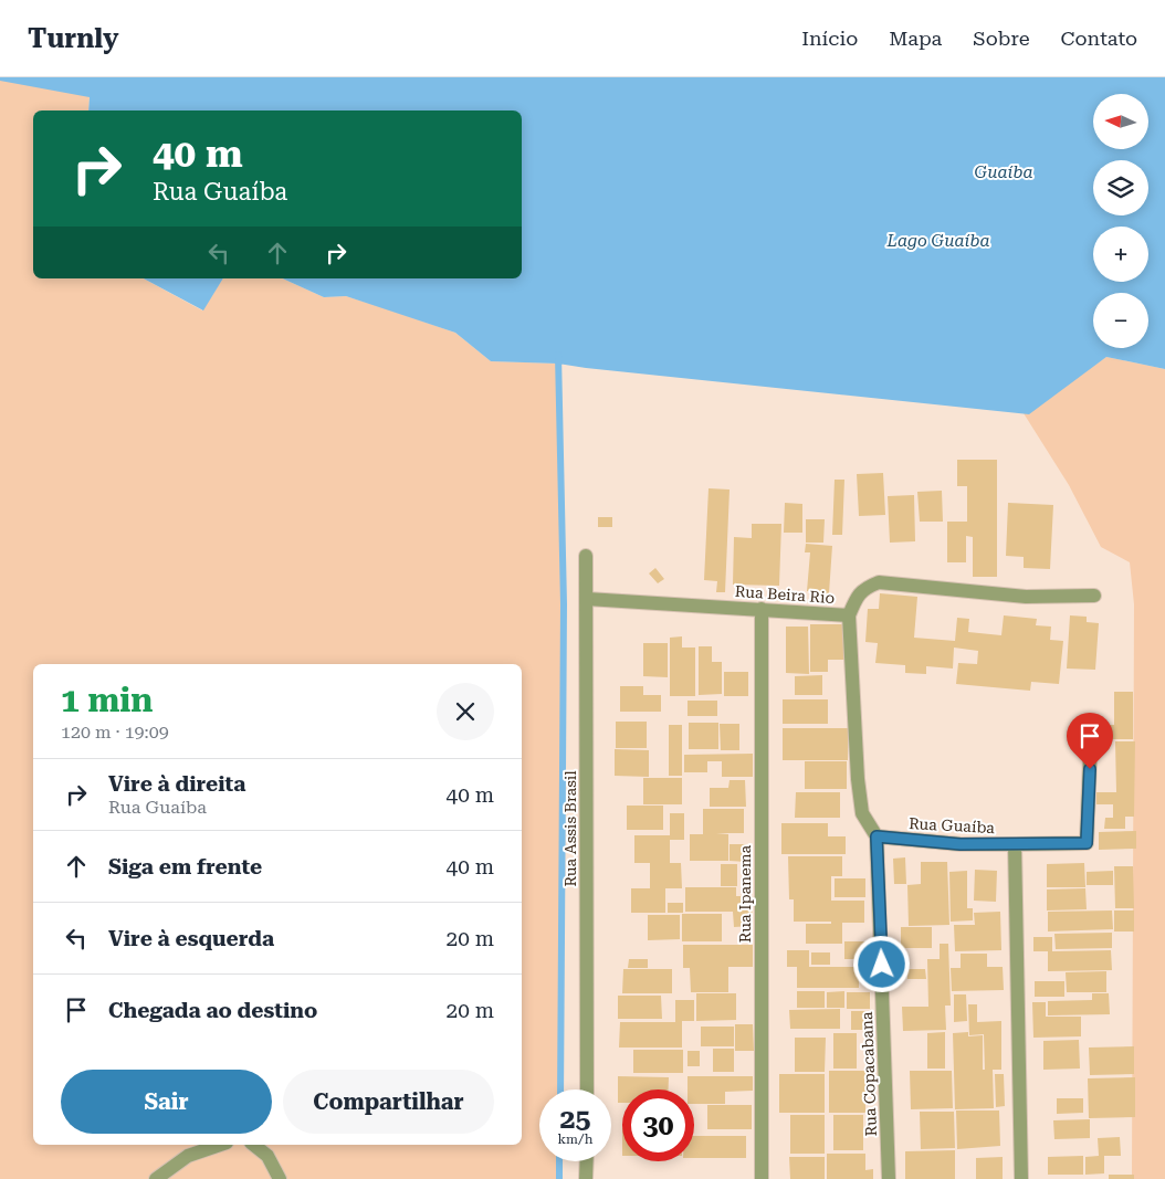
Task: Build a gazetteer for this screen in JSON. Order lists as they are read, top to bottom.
{
  "streets": {
    "street": [
      "Rua Beira Rio",
      "Rua Guaíba",
      "Rua Assis Brasil",
      "Rua Ipanema",
      "Rua Copacabana"
    ]
  },
  "crossings": [
    ["Rua Beira Rio", "Rua Assis Brasil"],
    ["Rua Beira Rio", "Rua Ipanema"],
    ["Rua Guaíba", "Rua Copacabana"]
  ],
  "water": ["Guaíba", "Lago Guaíba"],
  "north": "left",
  "page": {
    "header": "Turnly",
    "nav": [
      "Início",
      "Mapa",
      "Sobre",
      "Contato"
    ],
    "map_buttons": ["+", "−"],
    "turn": ["40 m", "Rua Guaíba"],
    "heading": ["1 min", "120 m · 19:09"],
    "list": [
      {
        "name": "Vire à direita",
        "note": "Rua Guaíba",
        "value": "40 m"
      },
      {
        "name": "Siga em frente",
        "value": "40 m"
      },
      {
        "name": "Vire à esquerda",
        "value": "20 m"
      },
      {
        "name": "Chegada ao destino",
        "value": "20 m"
      }
    ],
    "buttons": ["Sair", "Compartilhar"],
    "speed": "25 km/h",
    "limit": "30"
  }
}
